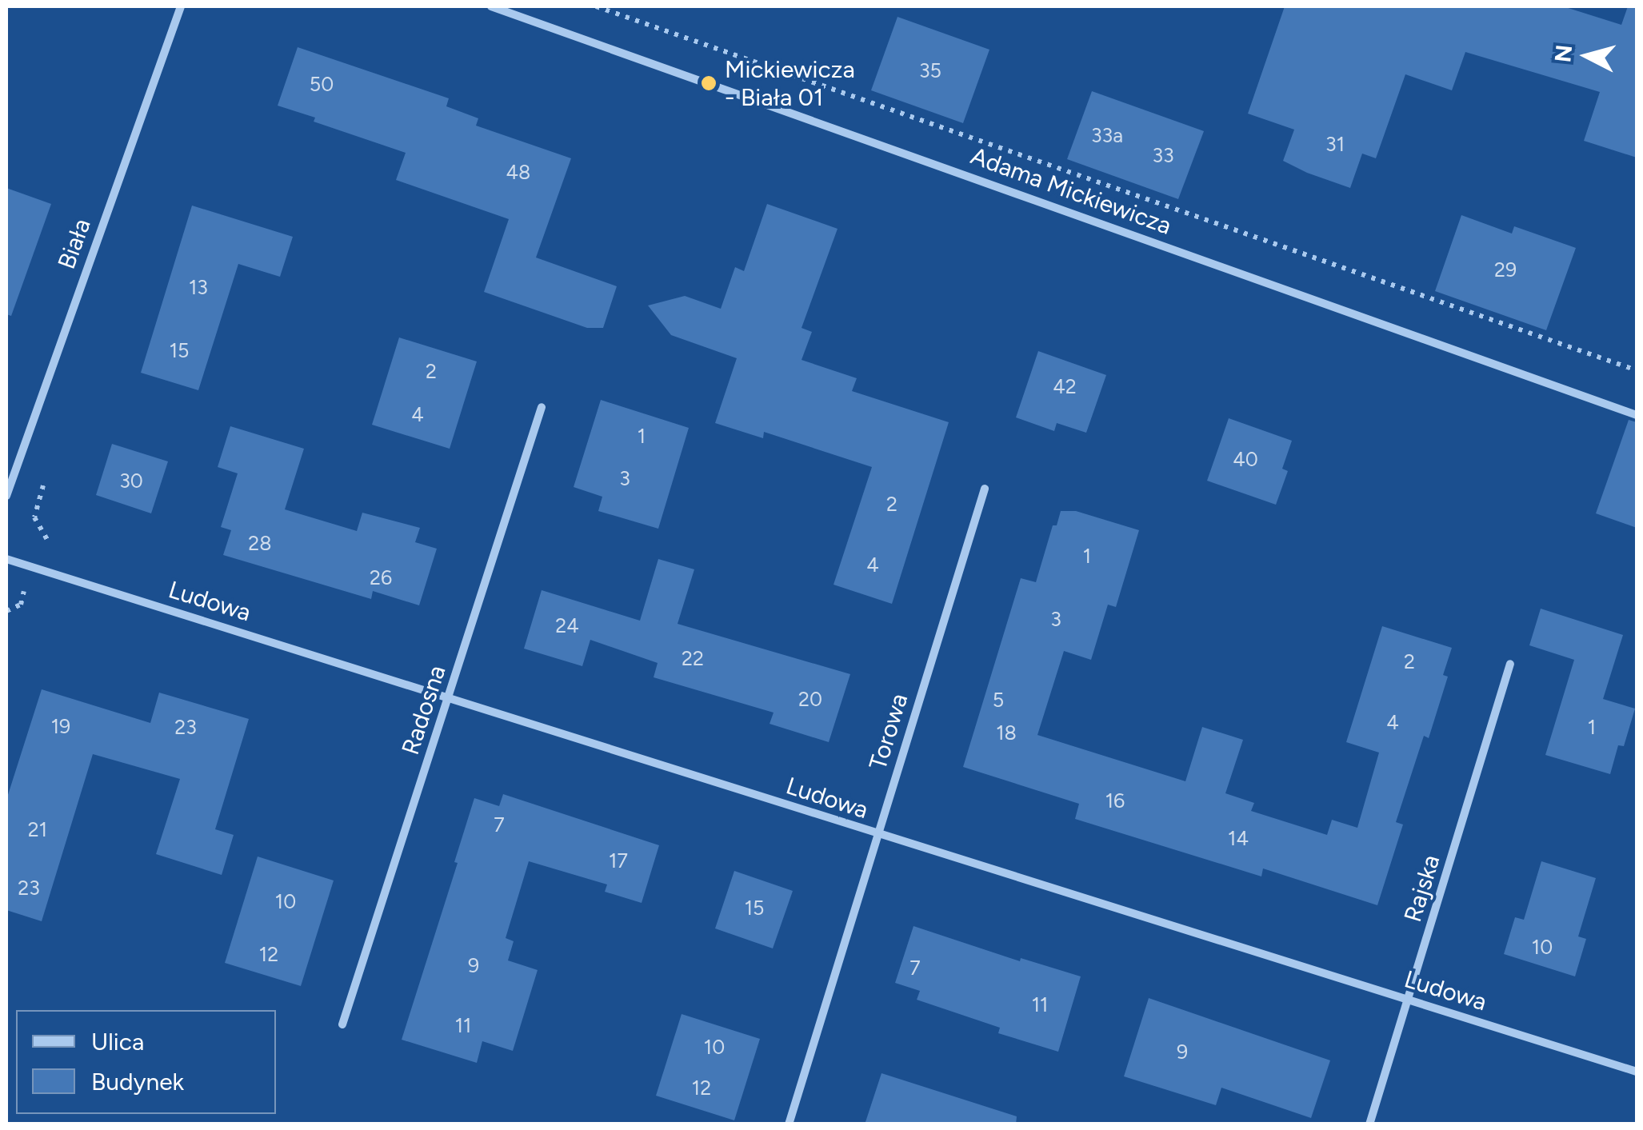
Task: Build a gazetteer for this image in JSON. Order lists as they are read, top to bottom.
{
  "streets": {
    "street": [
      "Adama Mickiewicza",
      "Biała",
      "Ludowa",
      "Radosna",
      "Torowa",
      "Rajska"
    ]
  },
  "crossings": [
    ["Ludowa", "Radosna"],
    ["Ludowa", "Torowa"],
    ["Ludowa", "Rajska"]
  ],
  "places": ["Mickiewicza - Biała 01"],
  "house_numbers": [
    "35",
    "50",
    "33a",
    "31",
    "33",
    "48",
    "29",
    "13",
    "15",
    "2",
    "42",
    "4",
    "1",
    "40",
    "3",
    "30",
    "2",
    "28",
    "1",
    "4",
    "26",
    "3",
    "24",
    "22",
    "2",
    "20",
    "5",
    "4",
    "19",
    "23",
    "1",
    "18",
    "16",
    "7",
    "21",
    "14",
    "17",
    "23",
    "10",
    "15",
    "10",
    "12",
    "9",
    "7",
    "11",
    "11",
    "10",
    "9",
    "12"
  ],
  "legend": ["Ulica", "Budynek"],
  "north": "left"
}
